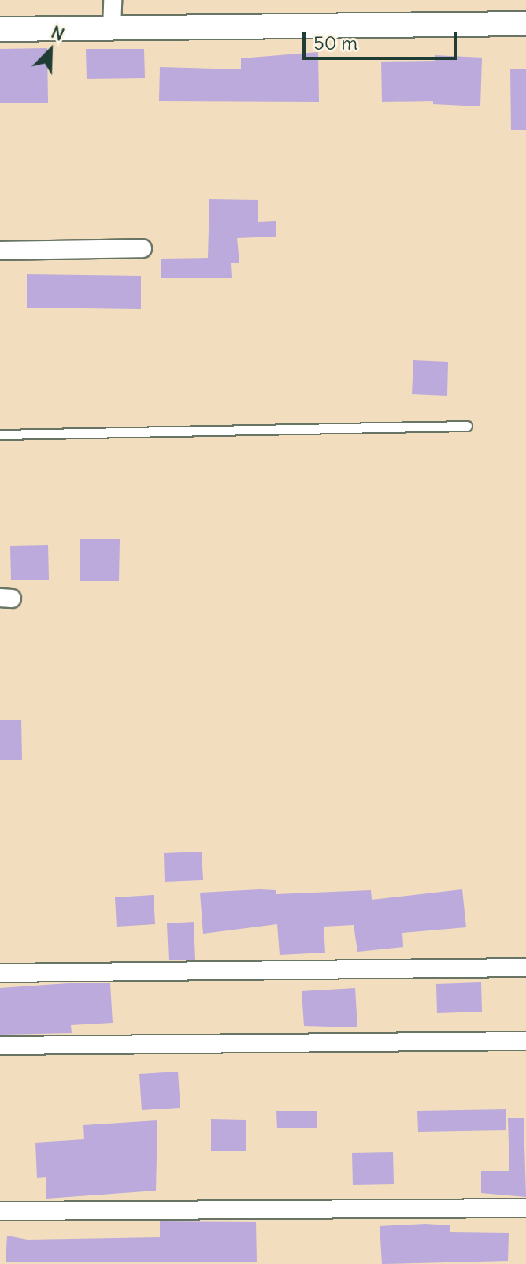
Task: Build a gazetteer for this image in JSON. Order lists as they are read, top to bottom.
{
  "scale_bar": "50 m",
  "north": "top right"
}
